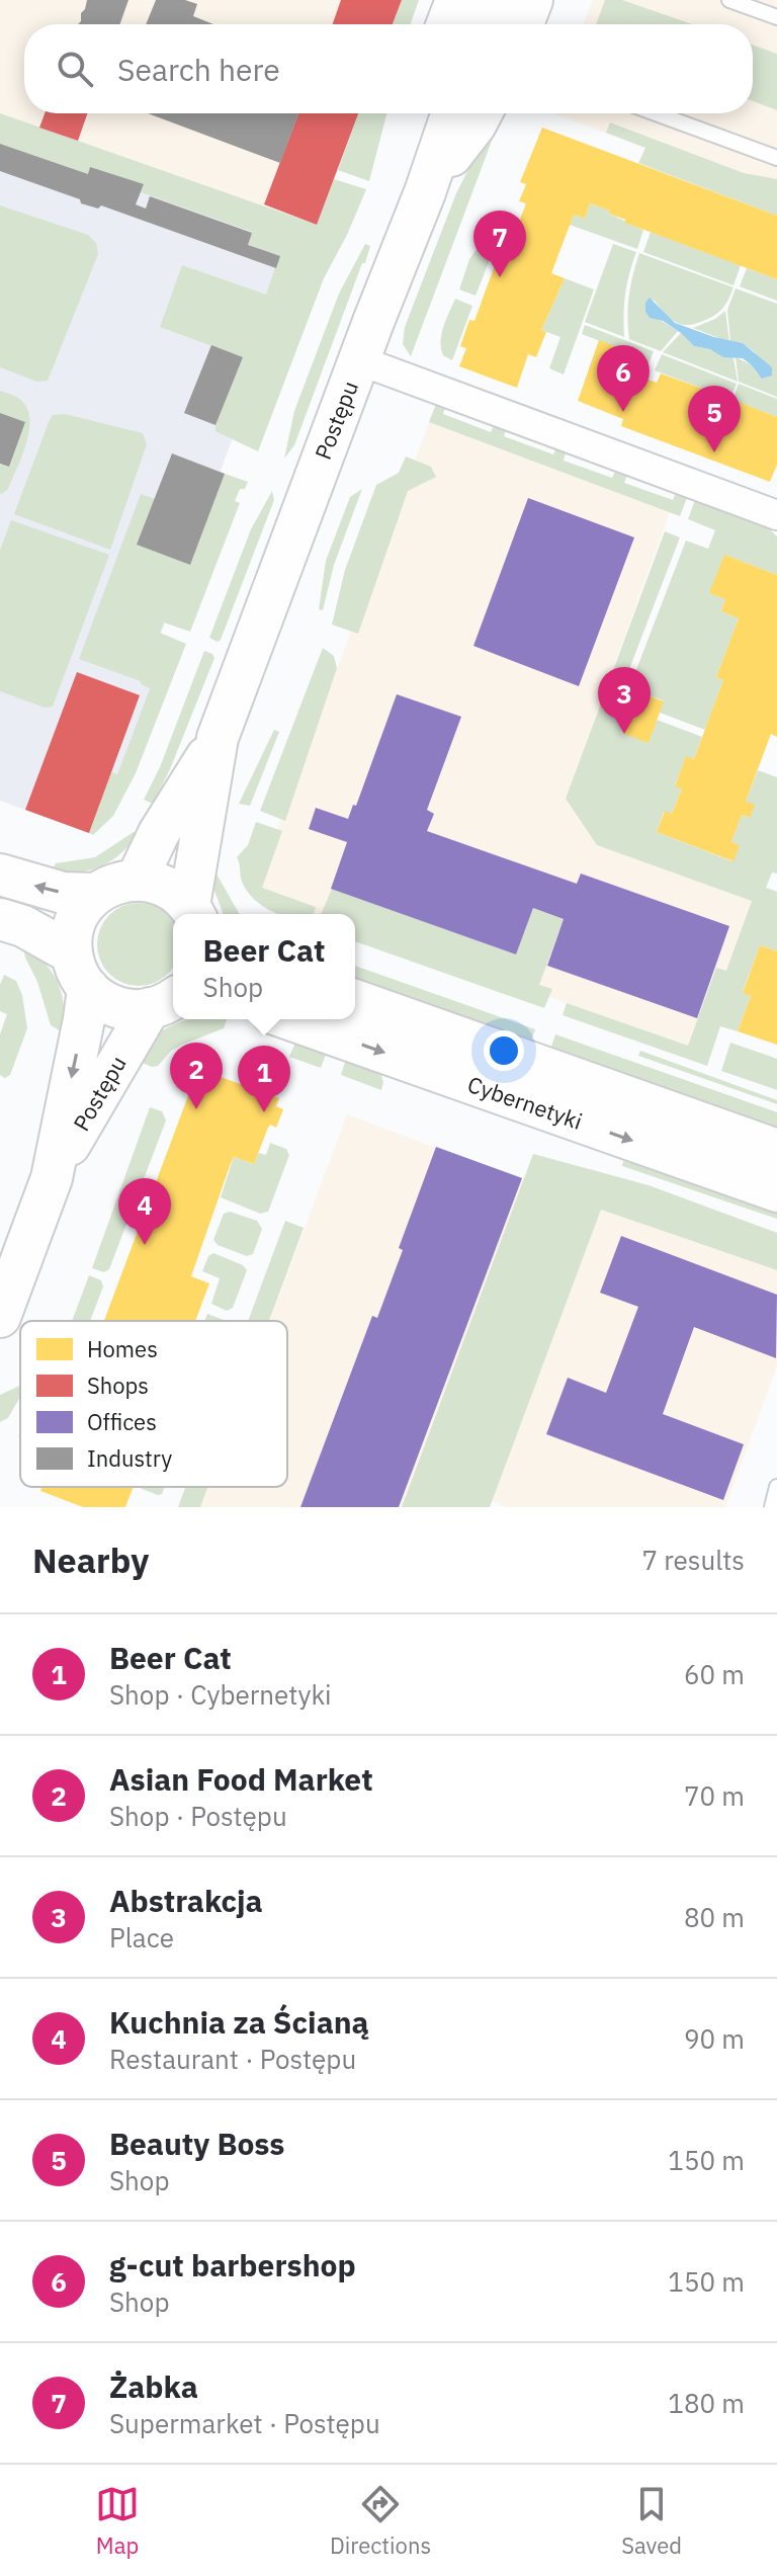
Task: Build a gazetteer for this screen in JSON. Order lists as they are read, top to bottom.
{
  "streets": {
    "street": ["Postępu", "Cybernetyki"]
  },
  "legend": [
    "Homes",
    "Shops",
    "Offices",
    "Industry"
  ],
  "page": {
    "search": "Search here",
    "pins": [
      "7",
      "6",
      "5",
      "3",
      "2",
      "1",
      "4"
    ],
    "popup": ["Beer Cat", "Shop"],
    "heading": ["Nearby", "7 results"],
    "list": [
      {
        "mark": "1",
        "name": "Beer Cat",
        "note": "Shop · Cybernetyki",
        "value": "60 m"
      },
      {
        "mark": "2",
        "name": "Asian Food Market",
        "note": "Shop · Postępu",
        "value": "70 m"
      },
      {
        "mark": "3",
        "name": "Abstrakcja",
        "note": "Place",
        "value": "80 m"
      },
      {
        "mark": "4",
        "name": "Kuchnia za Ścianą",
        "note": "Restaurant · Postępu",
        "value": "90 m"
      },
      {
        "mark": "5",
        "name": "Beauty Boss",
        "note": "Shop",
        "value": "150 m"
      },
      {
        "mark": "6",
        "name": "g-cut barbershop",
        "note": "Shop",
        "value": "150 m"
      },
      {
        "mark": "7",
        "name": "Żabka",
        "note": "Supermarket · Postępu",
        "value": "180 m"
      }
    ],
    "nav": ["Map", "Directions", "Saved"]
  }
}
